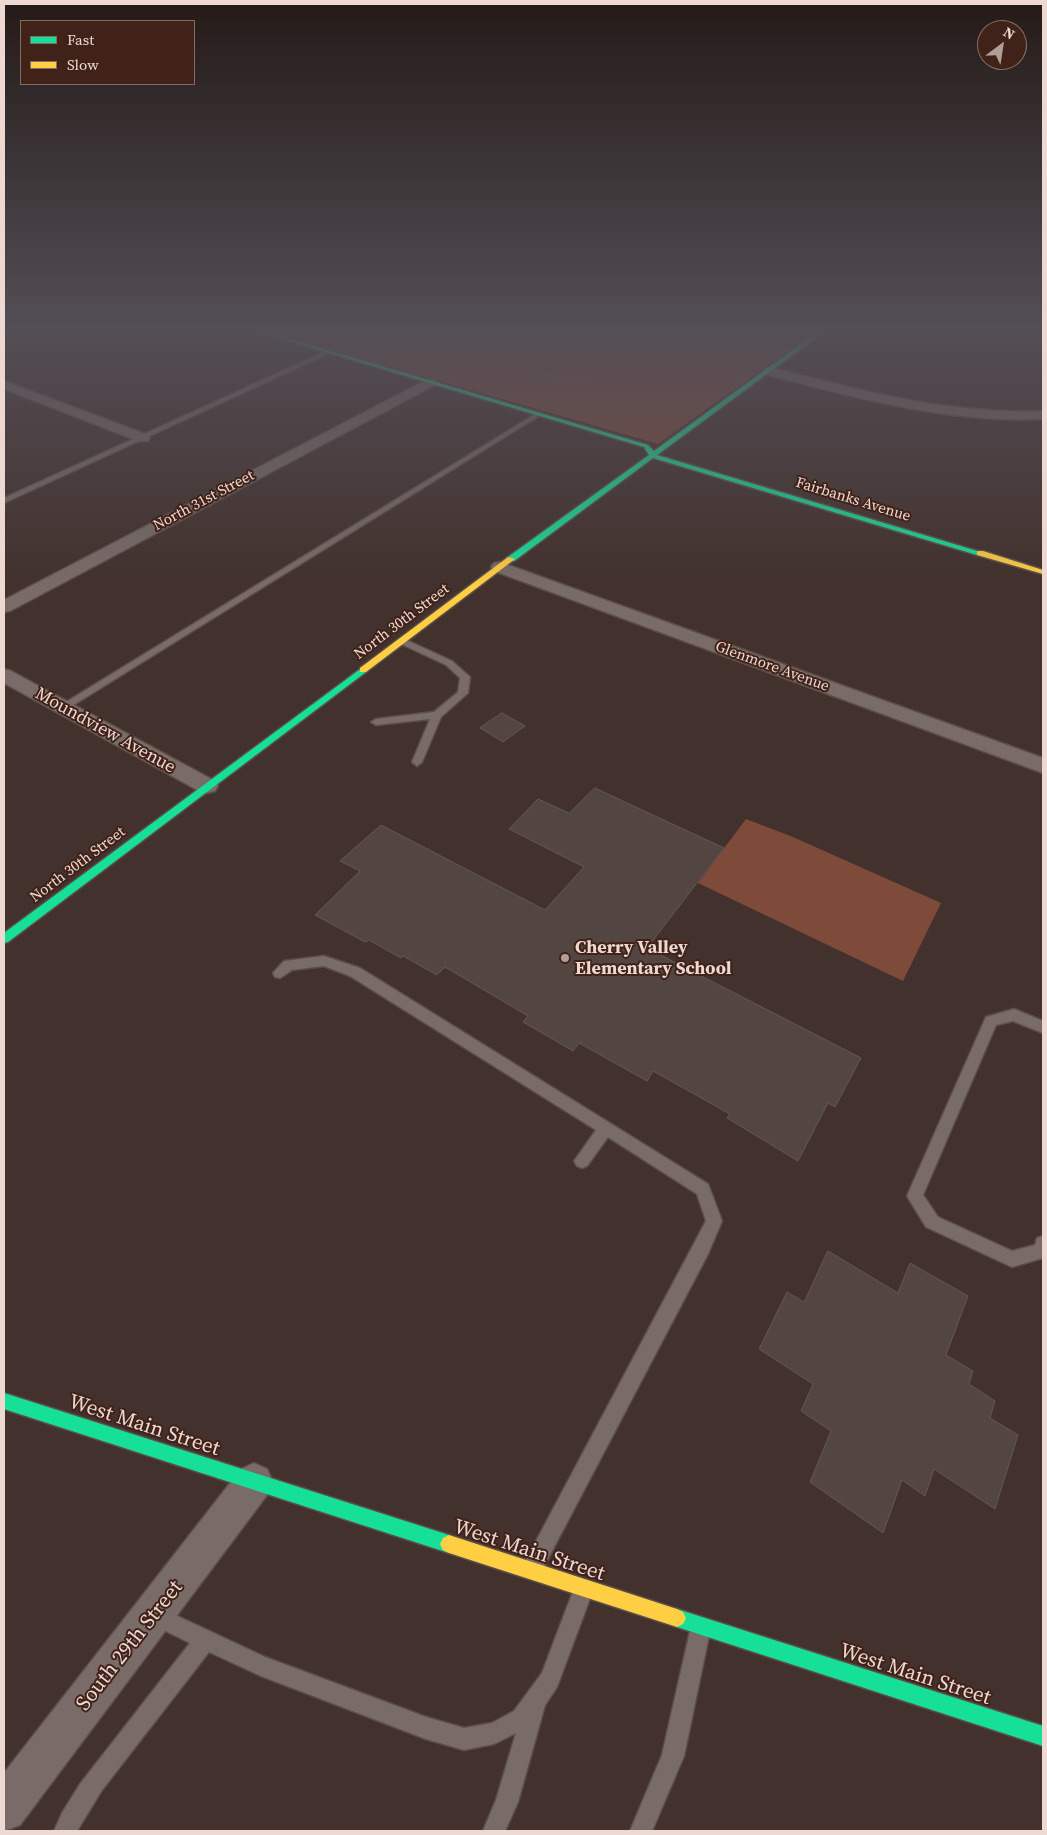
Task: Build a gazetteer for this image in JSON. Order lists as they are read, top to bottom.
{
  "streets": {
    "street": [
      "Fairbanks Avenue",
      "North 31st Street",
      "North 30th Street",
      "Glenmore Avenue",
      "Moundview Avenue",
      "West Main Street",
      "South 29th Street"
    ]
  },
  "crossings": [
    ["Fairbanks Avenue", "North 30th Street"],
    ["North 30th Street", "Glenmore Avenue"],
    ["North 30th Street", "Moundview Avenue"],
    ["West Main Street", "South 29th Street"]
  ],
  "places": ["Cherry Valley Elementary School"],
  "legend": ["Fast", "Slow"],
  "north": "top right"
}
